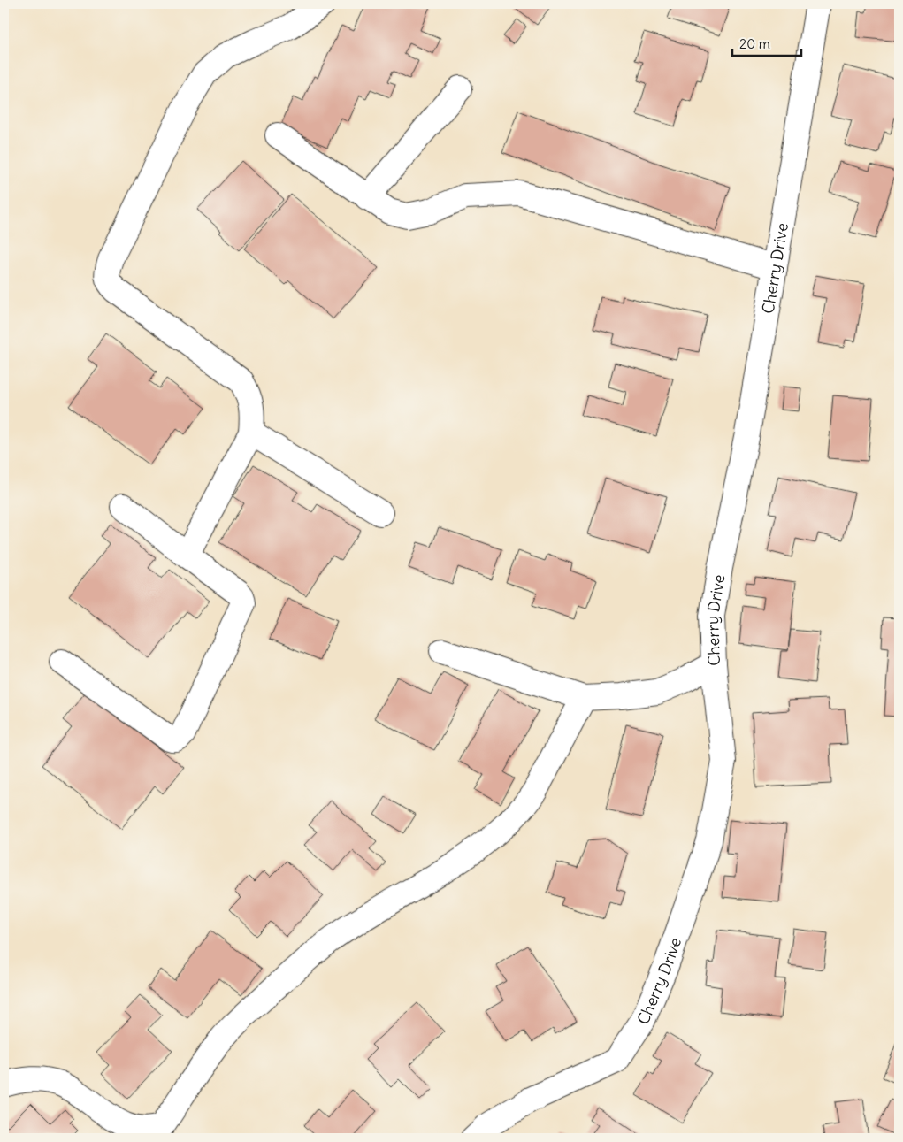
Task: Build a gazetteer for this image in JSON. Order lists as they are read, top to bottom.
{
  "streets": {
    "street": ["Cherry Drive"]
  },
  "scale_bar": "20 m"
}
